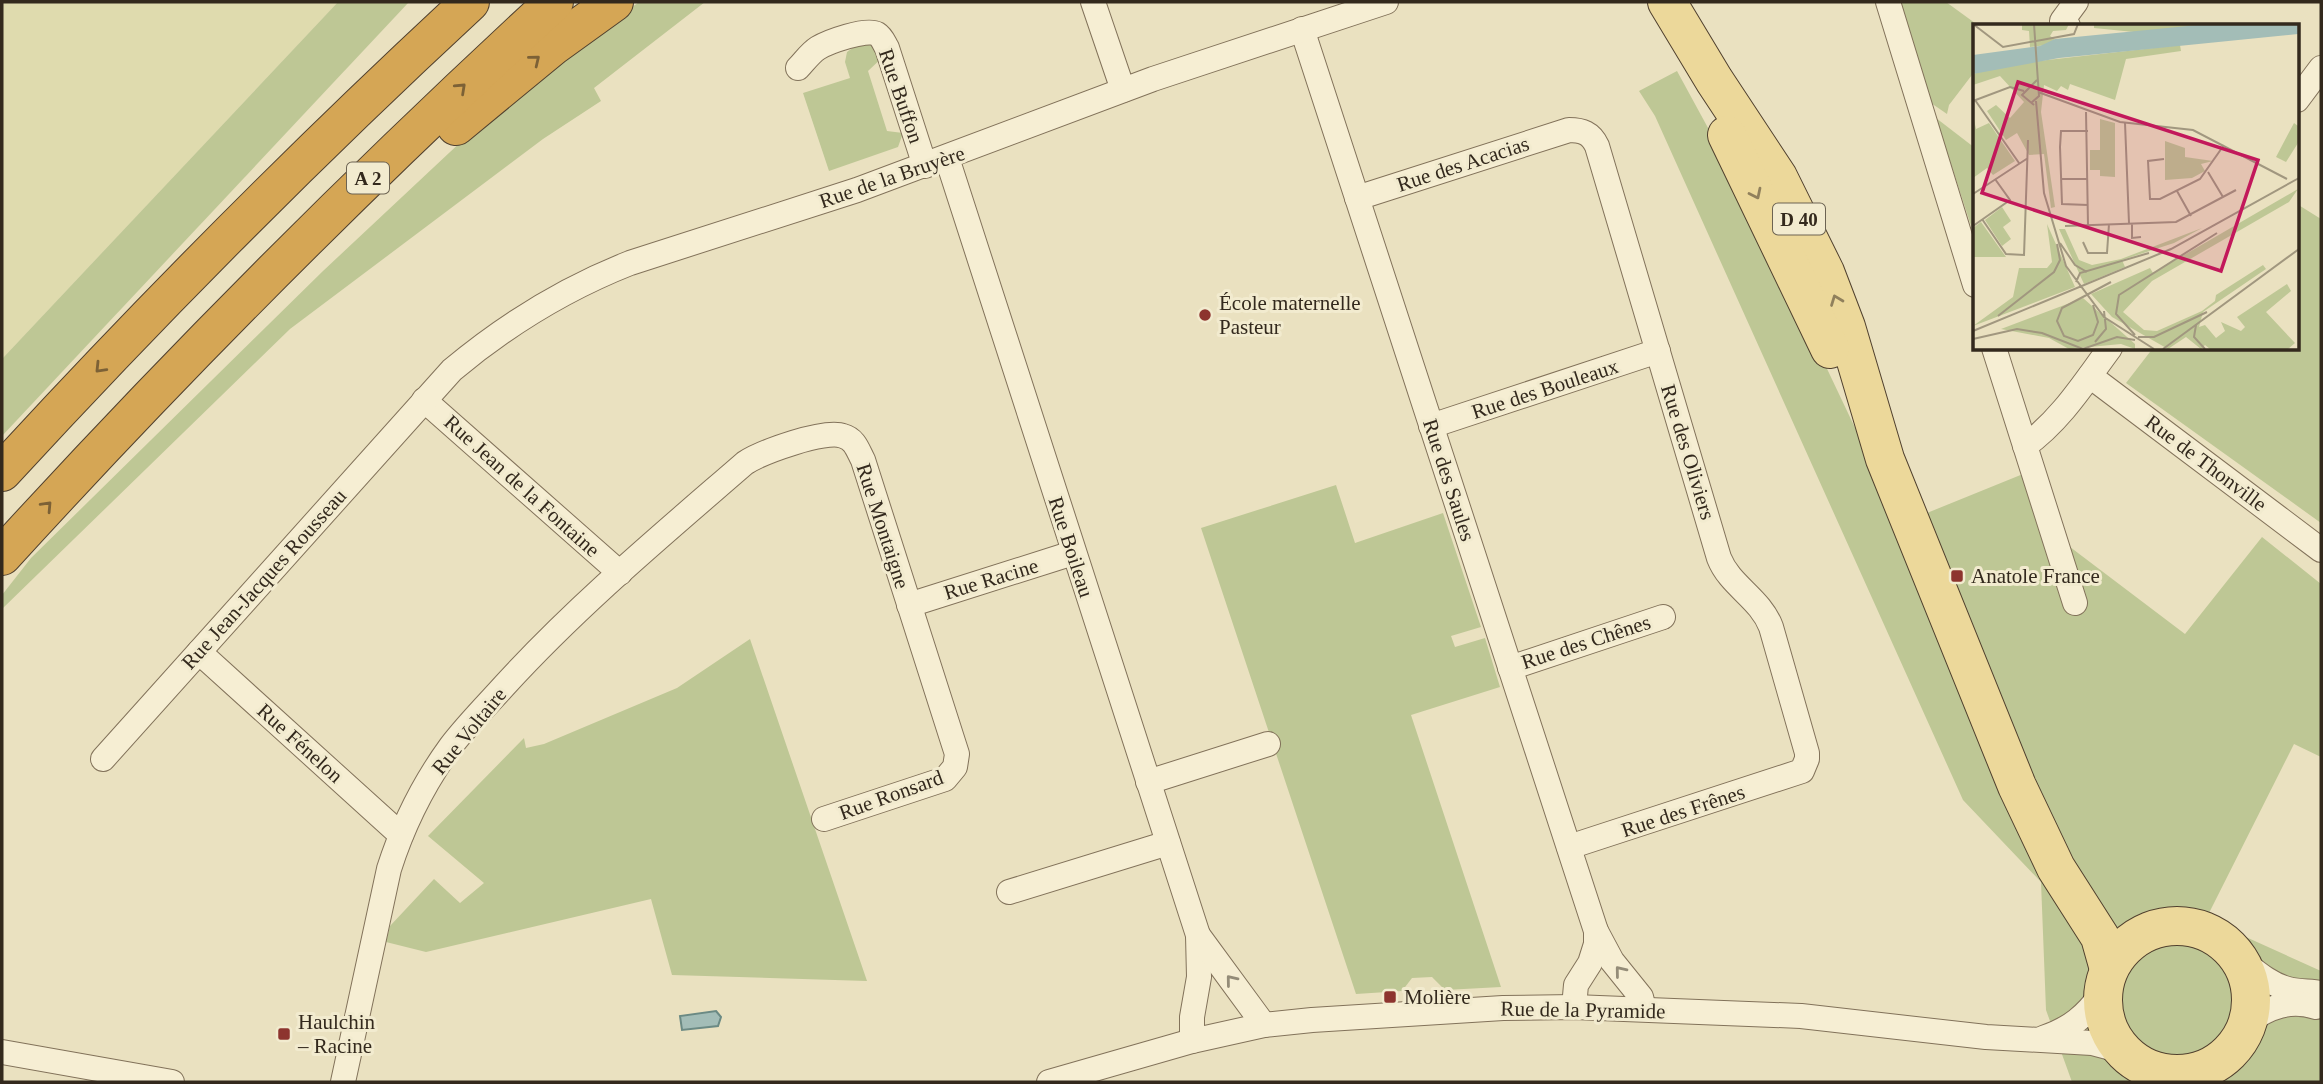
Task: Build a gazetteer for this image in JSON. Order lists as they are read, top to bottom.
{
  "streets": {
    "highway": ["A 2"],
    "main road": ["D 40"],
    "street": [
      "Rue Buffon",
      "Rue des Acacias",
      "Rue de la Bruyère",
      "Rue des Bouleaux",
      "Rue des Oliviers",
      "Rue de Thonville",
      "Rue des Saules",
      "Rue Jean de la Fontaine",
      "Rue Montaigne",
      "Rue Boileau",
      "Rue Jean-Jacques Rousseau",
      "Rue Racine",
      "Rue des Chênes",
      "Rue Voltaire",
      "Rue Fénelon",
      "Rue Ronsard",
      "Rue des Frênes",
      "Rue de la Pyramide"
    ]
  },
  "crossings": [
    ["Rue Buffon", "Rue de la Bruyère"],
    ["Rue Buffon", "Rue Boileau"],
    ["Rue des Acacias", "Rue des Oliviers"],
    ["Rue des Acacias", "Rue des Saules"],
    ["Rue de la Bruyère", "Rue des Saules"],
    ["Rue de la Bruyère", "Rue Jean de la Fontaine"],
    ["Rue de la Bruyère", "Rue Boileau"],
    ["Rue de la Bruyère", "Rue Jean-Jacques Rousseau"],
    ["D 40", "Rue de la Pyramide"],
    ["Rue des Bouleaux", "Rue des Oliviers"],
    ["Rue des Bouleaux", "Rue des Saules"],
    ["Rue des Oliviers", "Rue des Frênes"],
    ["Rue des Saules", "Rue des Chênes"],
    ["Rue des Saules", "Rue des Frênes"],
    ["Rue des Saules", "Rue de la Pyramide"],
    ["Rue Jean de la Fontaine", "Rue Jean-Jacques Rousseau"],
    ["Rue Jean de la Fontaine", "Rue Voltaire"],
    ["Rue Montaigne", "Rue Racine"],
    ["Rue Montaigne", "Rue Voltaire"],
    ["Rue Montaigne", "Rue Ronsard"],
    ["Rue Boileau", "Rue Racine"],
    ["Rue Boileau", "Rue de la Pyramide"],
    ["Rue Jean-Jacques Rousseau", "Rue Fénelon"],
    ["Rue Voltaire", "Rue Fénelon"]
  ],
  "places": {
    "other": ["École maternelle Pasteur"],
    "transit": ["Anatole France", "Molière", "Haulchin – Racine"]
  }
}
